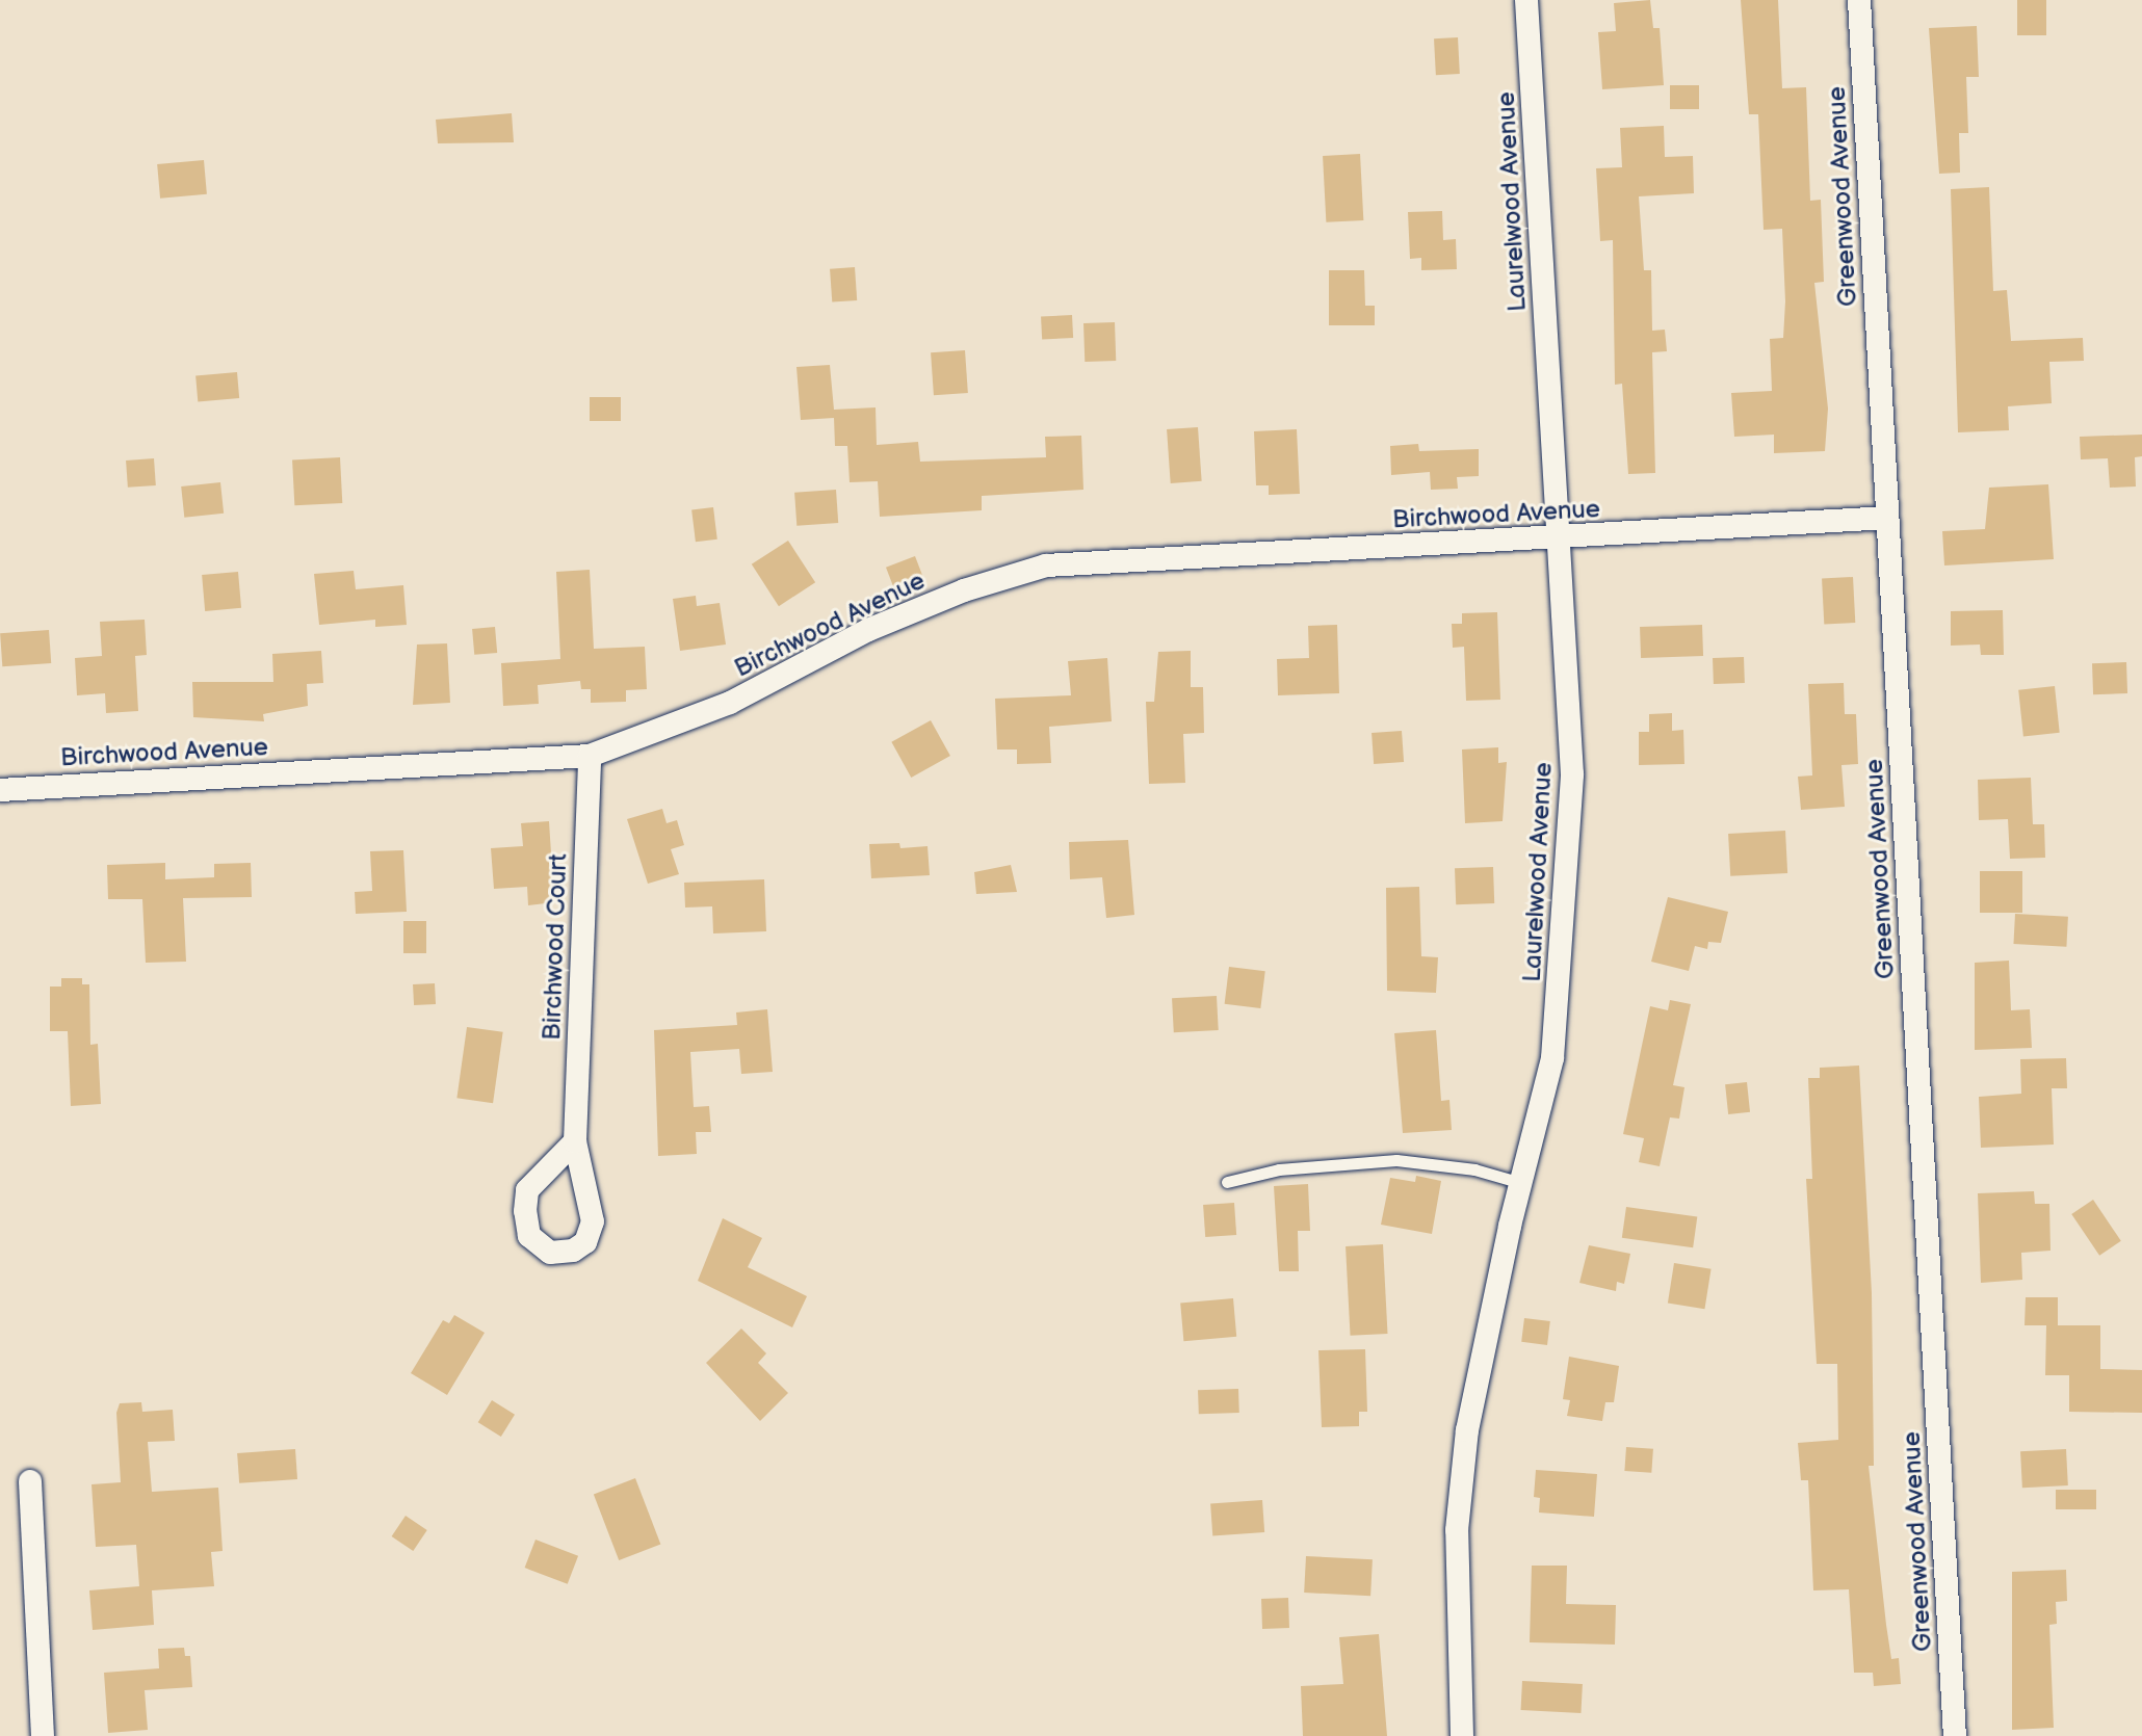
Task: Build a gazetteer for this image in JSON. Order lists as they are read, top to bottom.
{
  "streets": {
    "street": [
      "Greenwood Avenue",
      "Laurelwood Avenue",
      "Birchwood Avenue",
      "Birchwood Court"
    ]
  },
  "crossings": [
    ["Greenwood Avenue", "Birchwood Avenue"],
    ["Laurelwood Avenue", "Birchwood Avenue"],
    ["Birchwood Avenue", "Birchwood Court"]
  ]
}
